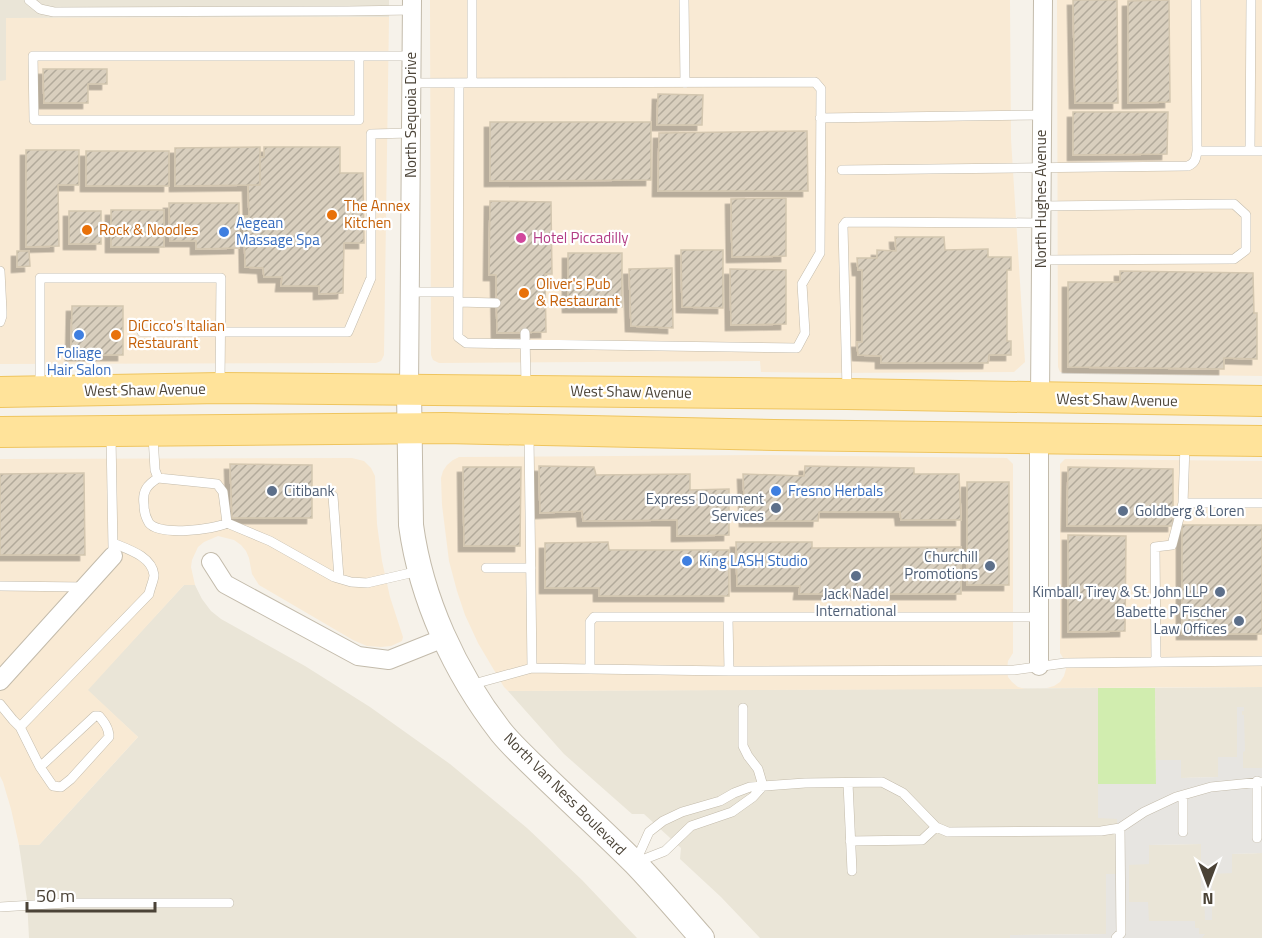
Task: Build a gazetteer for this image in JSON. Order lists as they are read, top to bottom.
{
  "streets": {
    "main road": ["West Shaw Avenue"],
    "street": ["North Sequoia Drive", "North Hughes Avenue", "North Van Ness Boulevard"]
  },
  "crossings": [
    ["North Sequoia Drive", "West Shaw Avenue"],
    ["North Sequoia Drive", "North Van Ness Boulevard"],
    ["North Hughes Avenue", "West Shaw Avenue"],
    ["West Shaw Avenue", "North Van Ness Boulevard"]
  ],
  "places": [
    "The Annex Kitchen",
    "Rock & Noodles",
    "Aegean Massage Spa",
    "Hotel Piccadilly",
    "Oliver's Pub & Restaurant",
    "Foliage Hair Salon",
    "DiCicco's Italian Restaurant",
    "Citibank",
    "Fresno Herbals",
    "Express Document Services",
    "Goldberg & Loren",
    "King LASH Studio",
    "Churchill Promotions",
    "Jack Nadel International",
    "Kimball, Tirey & St. John LLP",
    "Babette P Fischer Law Offices"
  ],
  "scale_bar": "50 m",
  "north": "bottom"
}
